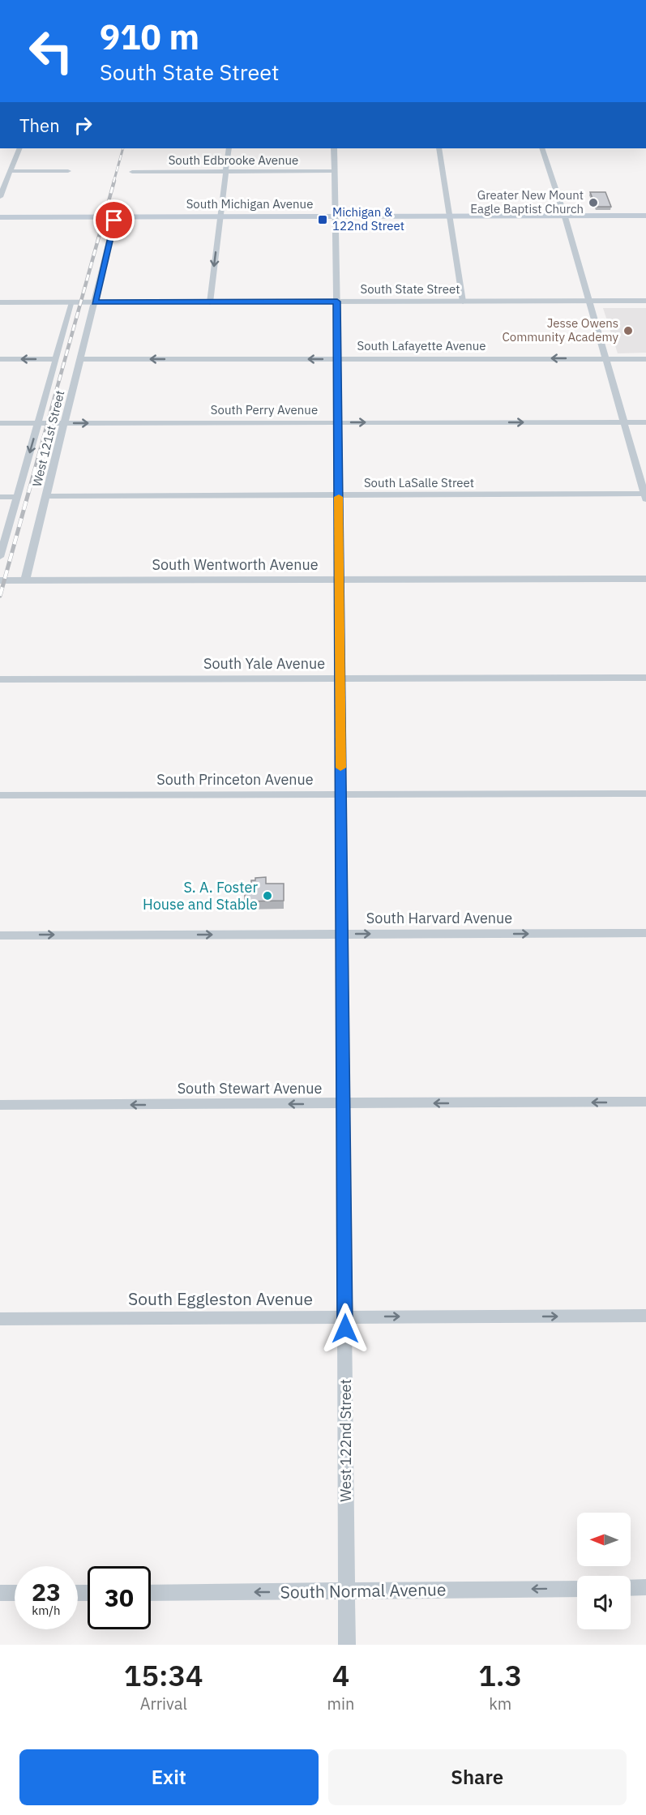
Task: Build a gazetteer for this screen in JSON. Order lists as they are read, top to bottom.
{
  "streets": {
    "main road": ["South Michigan Avenue"],
    "street": [
      "South Edbrooke Avenue",
      "South State Street",
      "South Lafayette Avenue",
      "South Perry Avenue",
      "West 121st Street",
      "South LaSalle Street",
      "South Wentworth Avenue",
      "South Yale Avenue",
      "South Princeton Avenue",
      "South Harvard Avenue",
      "South Stewart Avenue",
      "South Eggleston Avenue",
      "West 122nd Street",
      "South Normal Avenue"
    ]
  },
  "crossings": [
    ["South Edbrooke Avenue", "West 122nd Street"],
    ["South Michigan Avenue", "West 121st Street"],
    ["South Michigan Avenue", "West 122nd Street"],
    ["South State Street", "West 121st Street"],
    ["South State Street", "West 122nd Street"],
    ["South Lafayette Avenue", "West 121st Street"],
    ["South Lafayette Avenue", "West 122nd Street"],
    ["South Perry Avenue", "West 121st Street"],
    ["South Perry Avenue", "West 122nd Street"],
    ["West 121st Street", "South LaSalle Street"],
    ["West 121st Street", "South Wentworth Avenue"],
    ["South LaSalle Street", "West 122nd Street"],
    ["South Wentworth Avenue", "West 122nd Street"],
    ["South Yale Avenue", "West 122nd Street"],
    ["South Princeton Avenue", "West 122nd Street"],
    ["South Harvard Avenue", "West 122nd Street"],
    ["South Stewart Avenue", "West 122nd Street"],
    ["South Eggleston Avenue", "West 122nd Street"],
    ["West 122nd Street", "South Normal Avenue"]
  ],
  "one_way": [
    "South Lafayette Avenue",
    "South Perry Avenue",
    "South Harvard Avenue",
    "South Stewart Avenue",
    "South Eggleston Avenue",
    "South Normal Avenue"
  ],
  "places": {
    "other": ["Greater New Mount Eagle Baptist Church", "Jesse Owens Community Academy", "S. A. Foster House and Stable"],
    "transit": ["Michigan & 122nd Street"]
  },
  "north": "left",
  "page": {
    "turn": ["910 m", "South State Street"],
    "then": "Then",
    "speed": "23 km/h",
    "limit": "30",
    "eta": [
      "15:34",
      "Arrival",
      "4",
      "min",
      "1.3",
      "km"
    ],
    "buttons": ["Exit", "Share"]
  }
}
